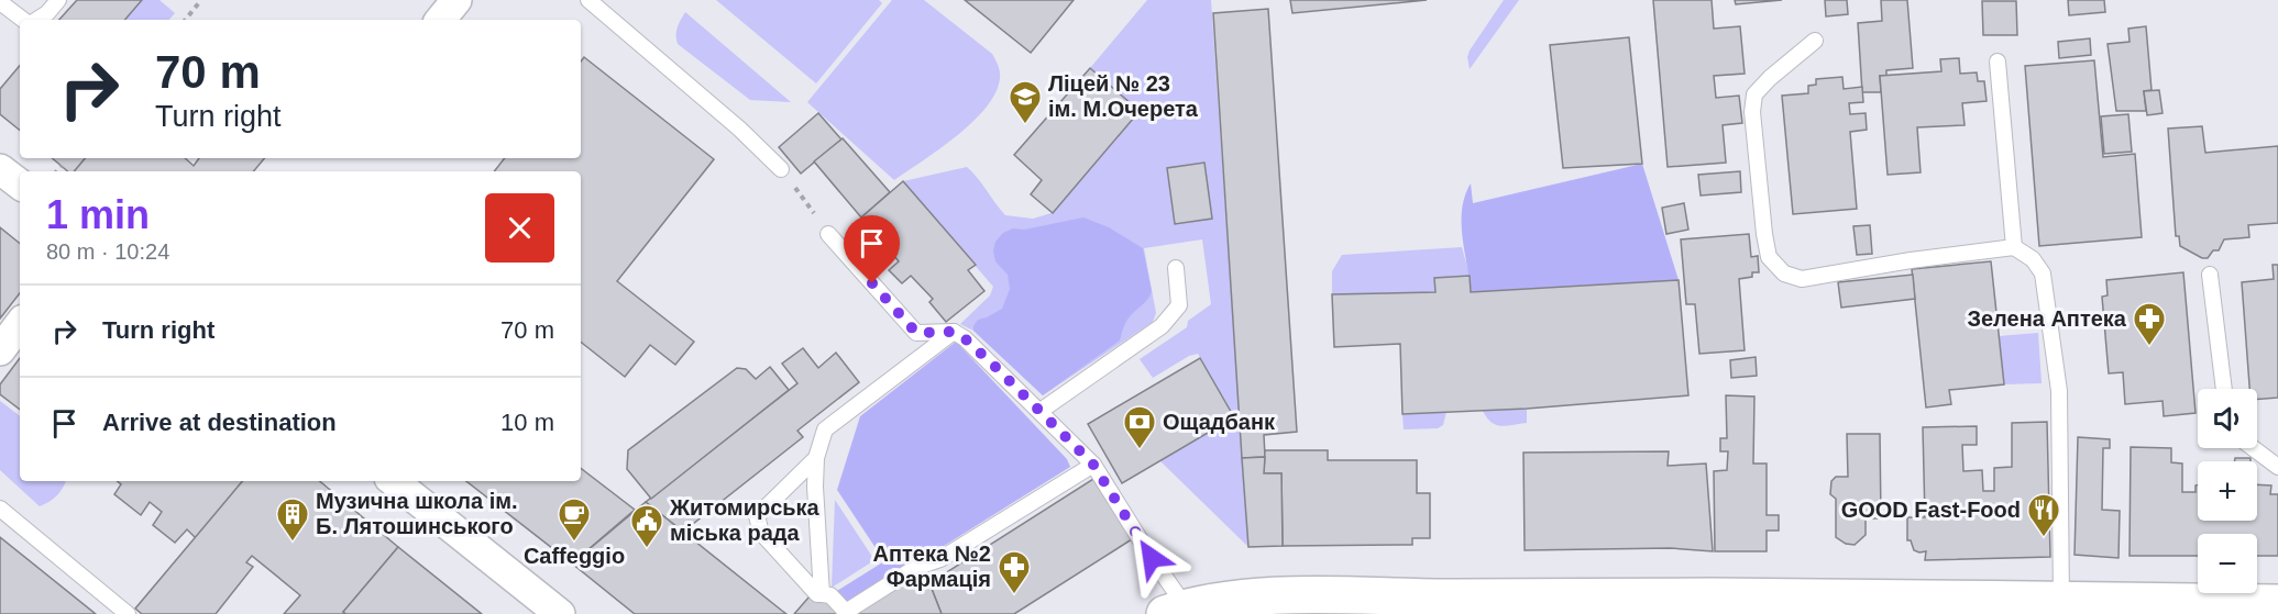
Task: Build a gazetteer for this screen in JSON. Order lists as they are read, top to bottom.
{
  "places": {
    "school or university": ["Ліцей № 23 ім. М.Очерета"],
    "pharmacy": ["Зелена Аптека", "Аптека №2 Фармація"],
    "bank": ["Ощадбанк"],
    "restaurant": ["GOOD Fast-Food"],
    "building": ["Музична школа ім. Б. Лятошинського"],
    "cafe": ["Caffeggio"],
    "public building": ["Житомирська міська рада"]
  },
  "page": {
    "turn": ["70 m", "Turn right"],
    "heading": ["1 min", "80 m · 10:24"],
    "list": [
      {
        "name": "Turn right",
        "value": "70 m"
      },
      {
        "name": "Arrive at destination",
        "value": "10 m"
      }
    ],
    "map_buttons": ["+", "−"]
  }
}
